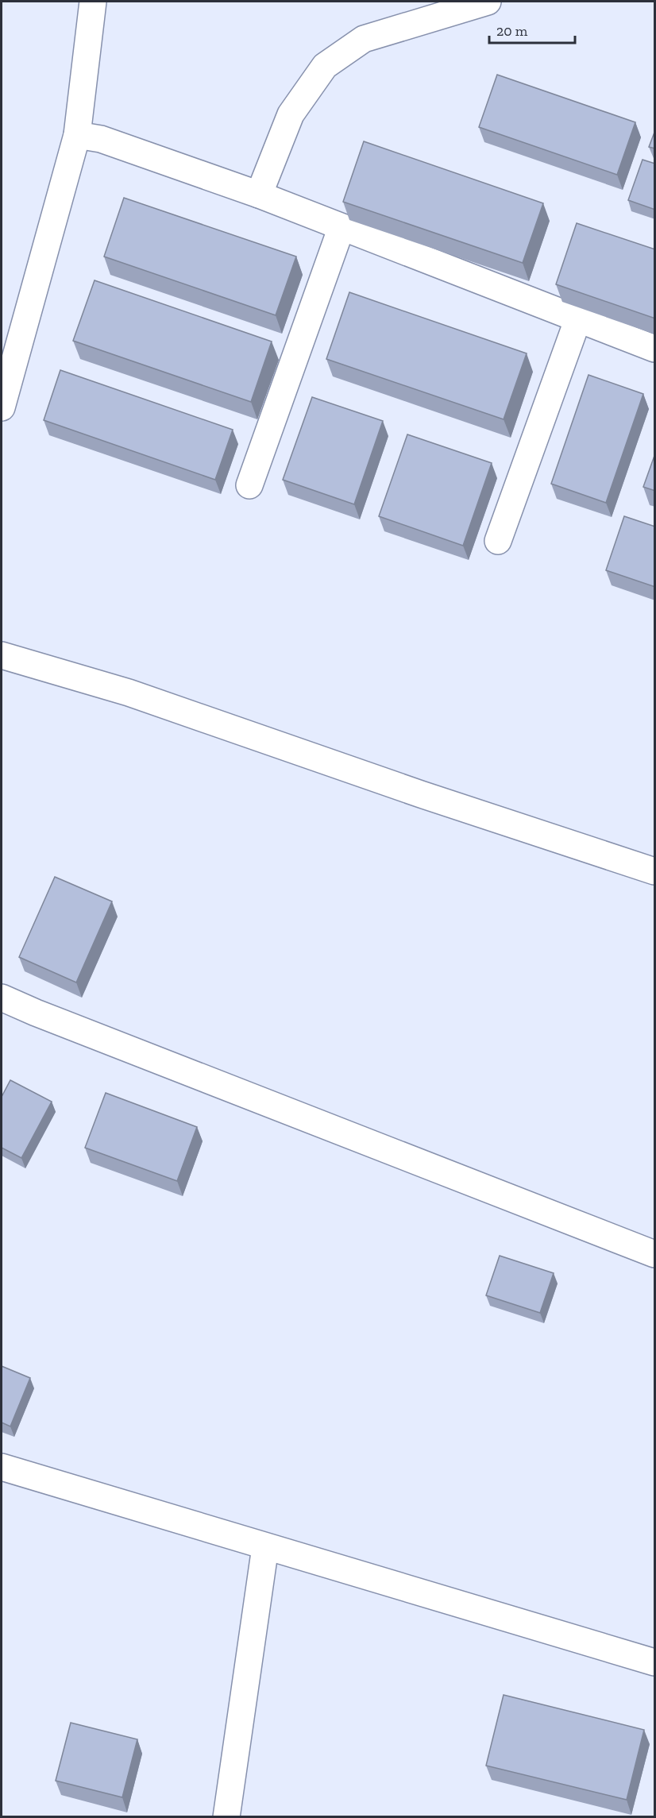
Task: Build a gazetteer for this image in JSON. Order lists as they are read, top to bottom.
{
  "scale_bar": "20 m"
}
